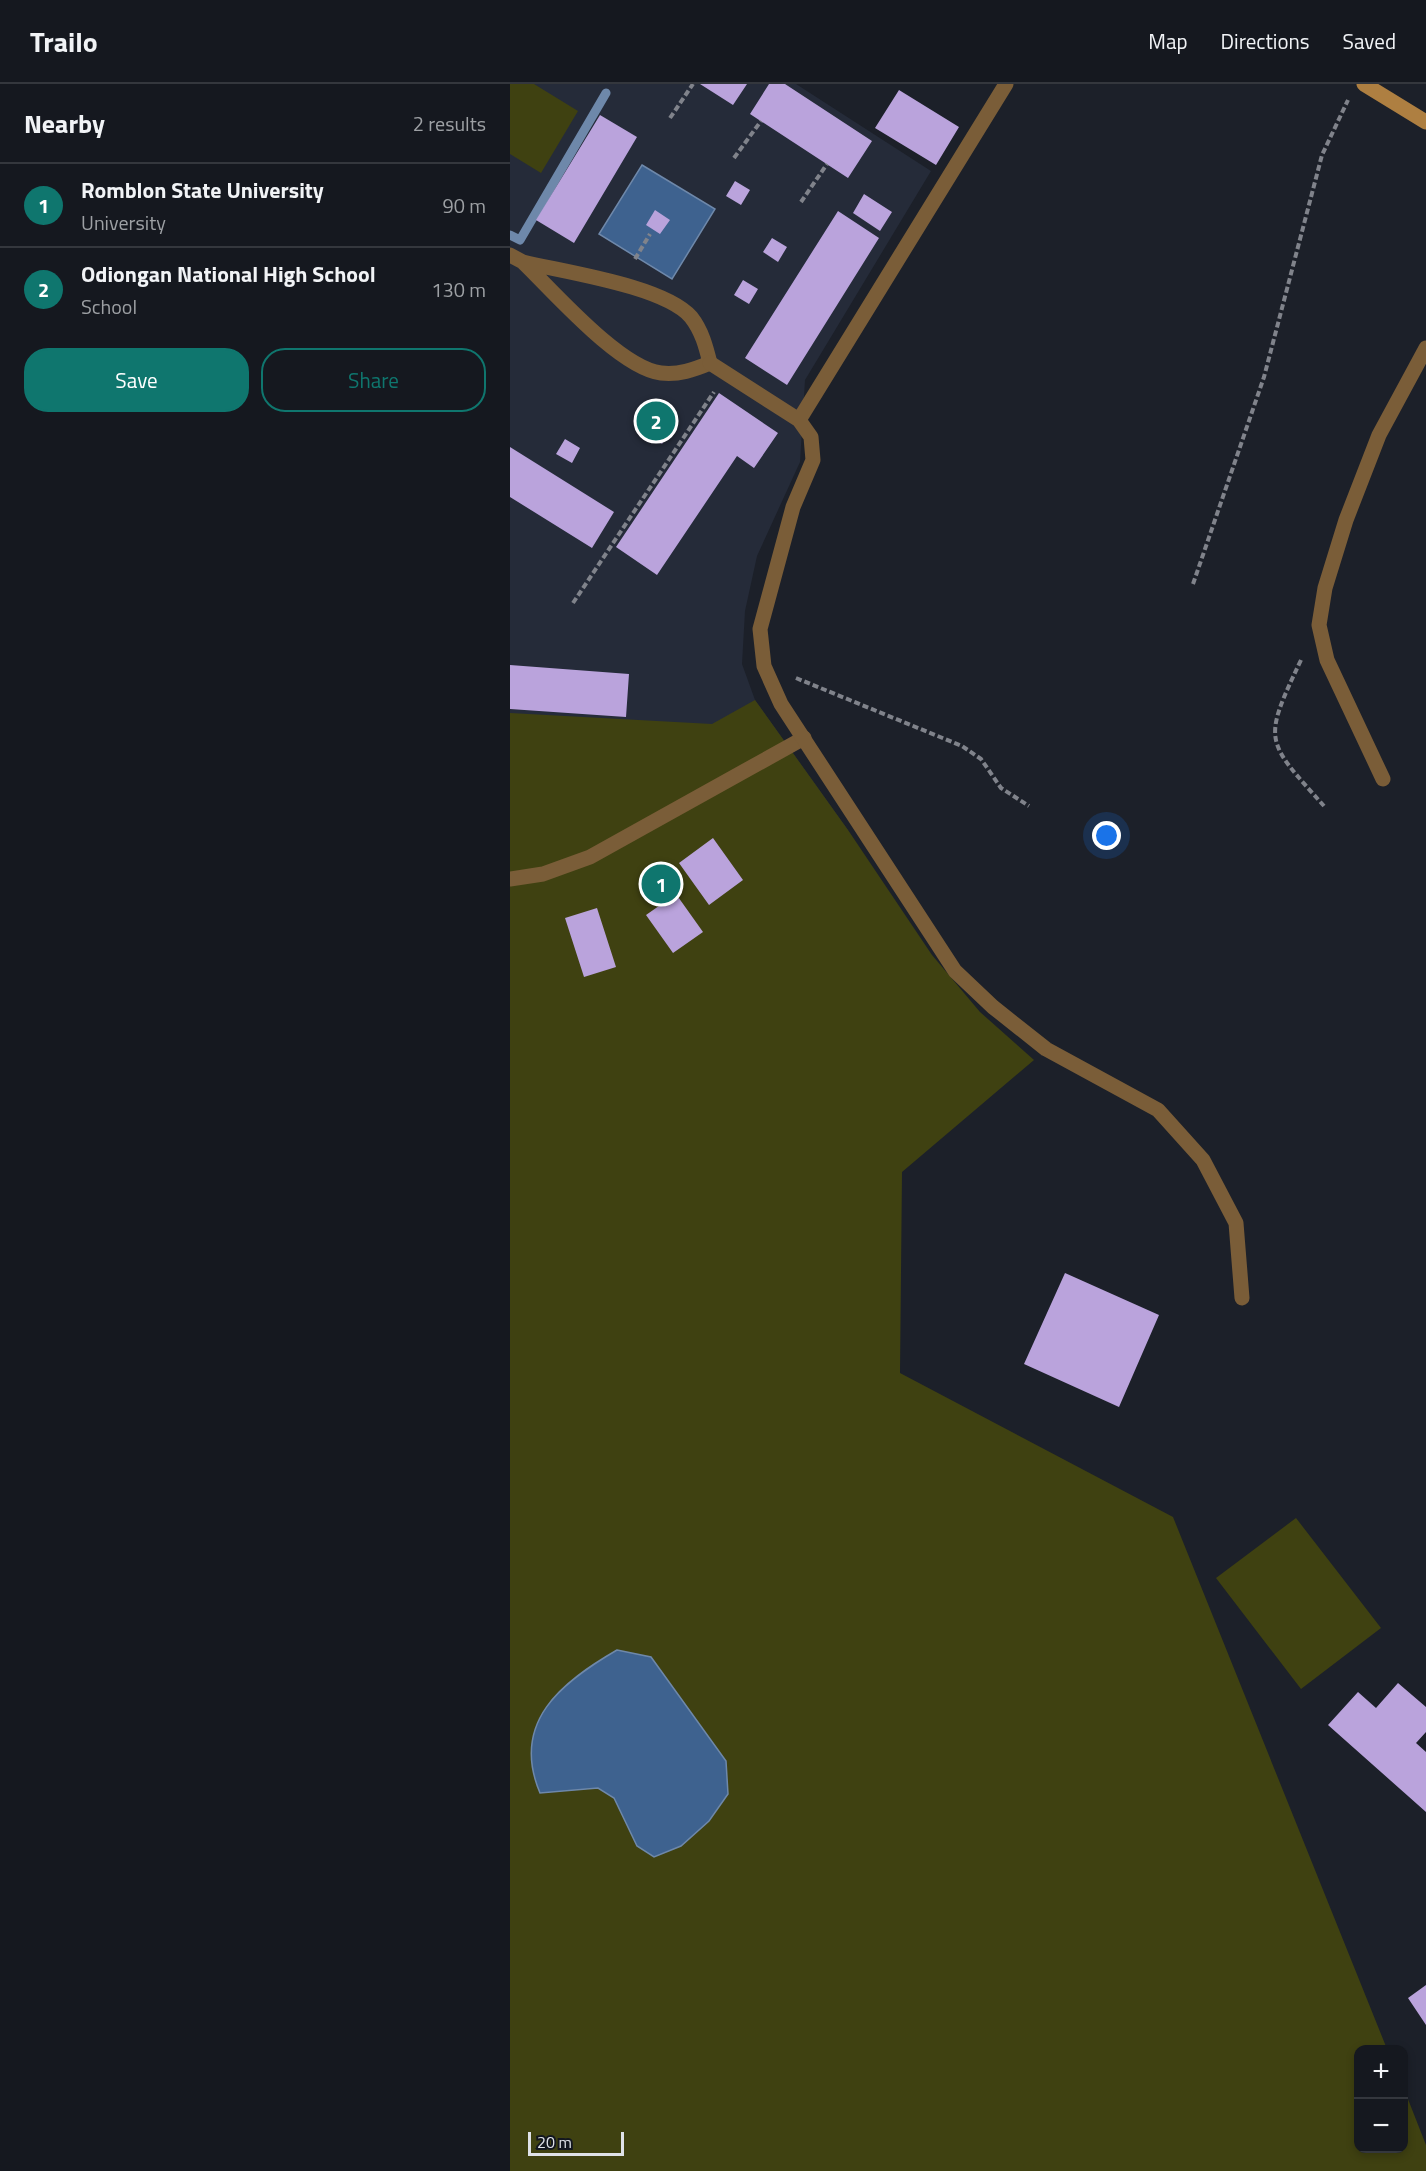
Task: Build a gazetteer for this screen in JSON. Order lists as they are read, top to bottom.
{
  "scale_bar": "20 m",
  "page": {
    "header": "Trailo",
    "nav": ["Map", "Directions", "Saved"],
    "heading": ["Nearby", "2 results"],
    "list": [
      {
        "mark": "1",
        "name": "Romblon State University",
        "note": "University",
        "value": "90 m"
      },
      {
        "mark": "2",
        "name": "Odiongan National High School",
        "note": "School",
        "value": "130 m"
      }
    ],
    "buttons": ["Save", "Share"],
    "pins": ["2", "1"],
    "map_buttons": ["+", "−"],
    "scale": "20 m"
  }
}
